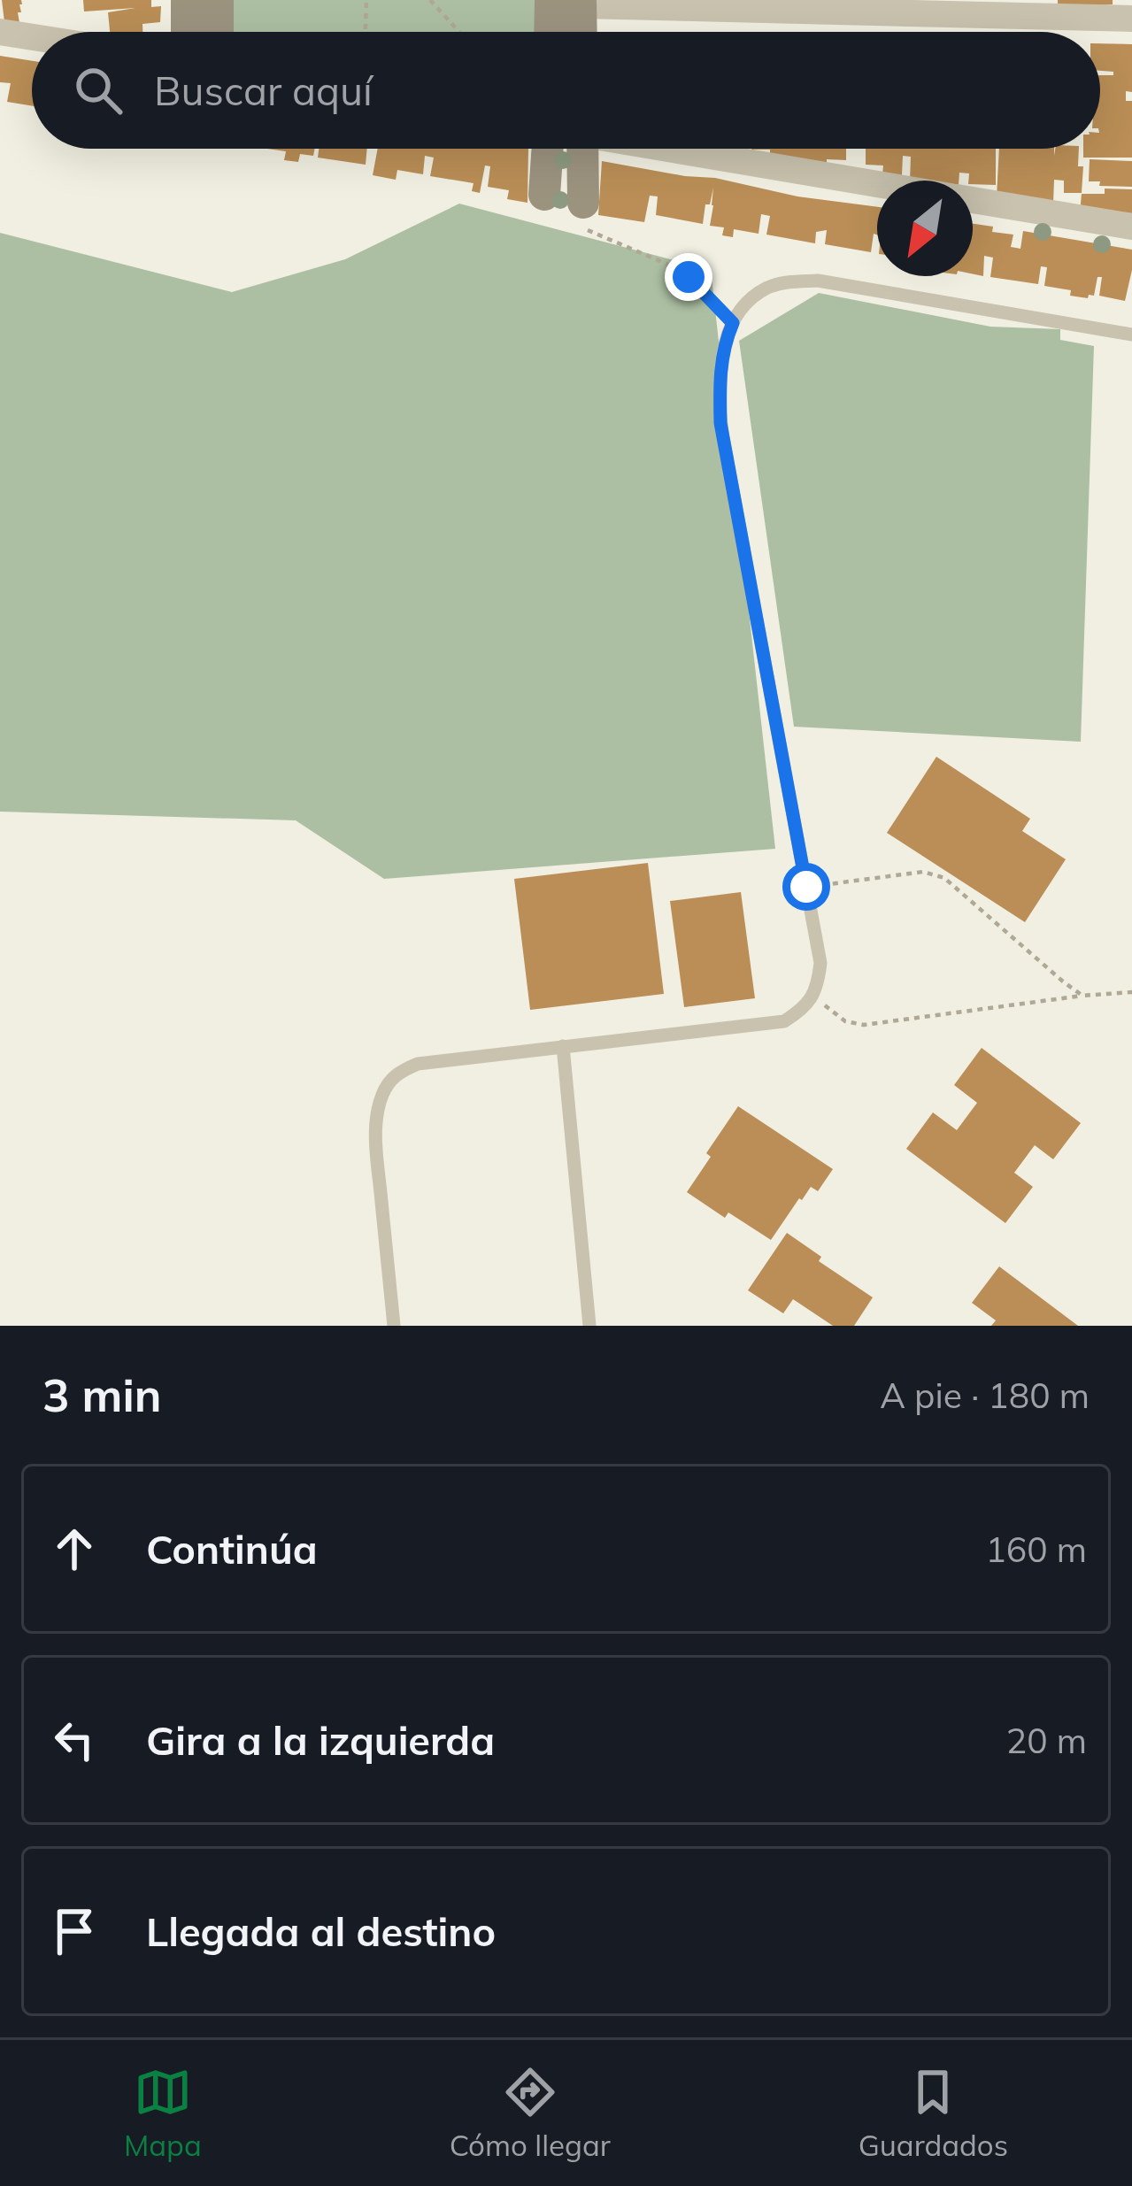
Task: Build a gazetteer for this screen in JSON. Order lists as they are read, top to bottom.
{
  "north": "bottom left",
  "page": {
    "search": "Buscar aquí",
    "heading": ["3 min", "A pie · 180 m"],
    "list": [
      ["Continúa", "160 m"],
      ["Gira a la izquierda", "20 m"],
      "Llegada al destino"
    ],
    "nav": ["Mapa", "Cómo llegar", "Guardados"]
  }
}
